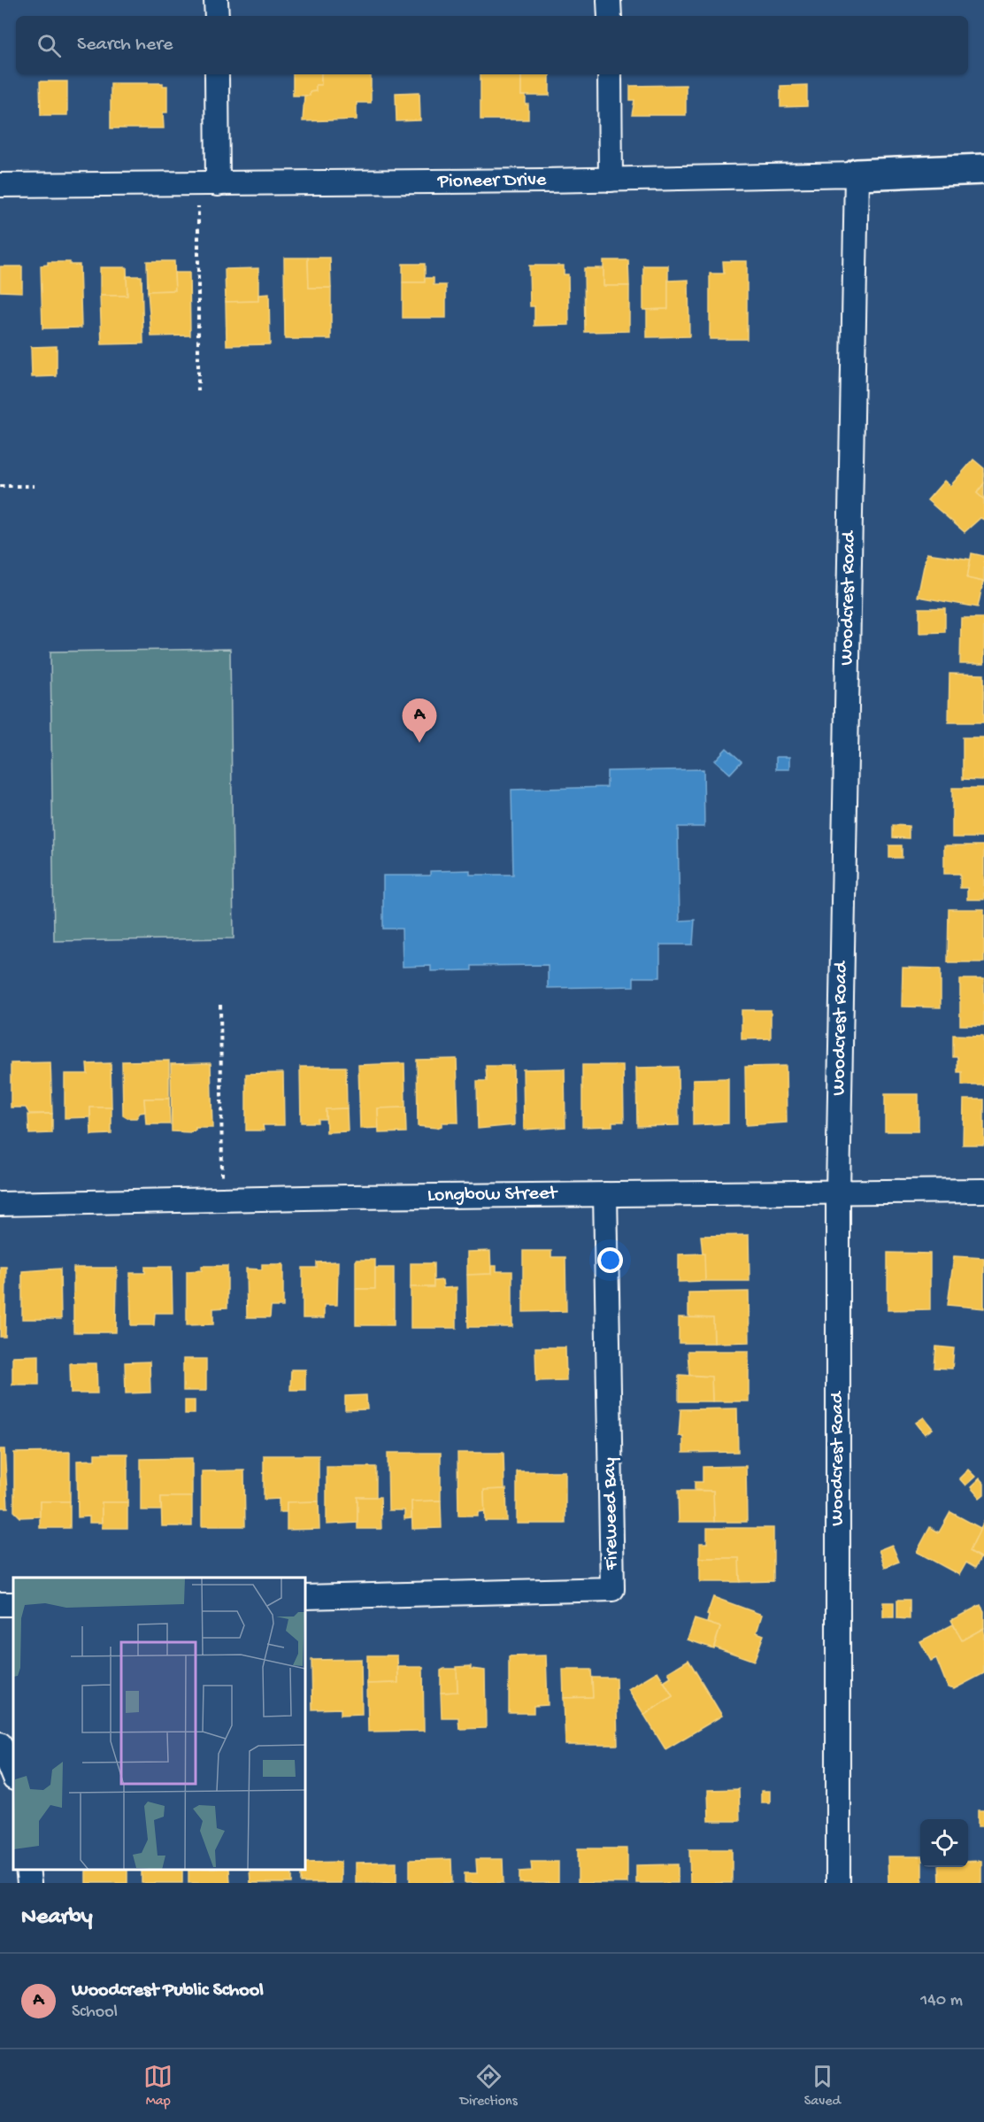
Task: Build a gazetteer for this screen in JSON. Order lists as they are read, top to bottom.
{
  "streets": {
    "street": [
      "Pioneer Drive",
      "Woodcrest Road",
      "Longbow Street",
      "Fireweed Bay"
    ]
  },
  "crossings": [
    ["Pioneer Drive", "Woodcrest Road"],
    ["Woodcrest Road", "Longbow Street"],
    ["Longbow Street", "Fireweed Bay"]
  ],
  "page": {
    "search": "Search here",
    "pins": "A",
    "heading": "Nearby",
    "list": [
      {
        "mark": "A",
        "name": "Woodcrest Public School",
        "note": "School",
        "value": "140 m"
      }
    ],
    "nav": ["Map", "Directions", "Saved"]
  }
}
